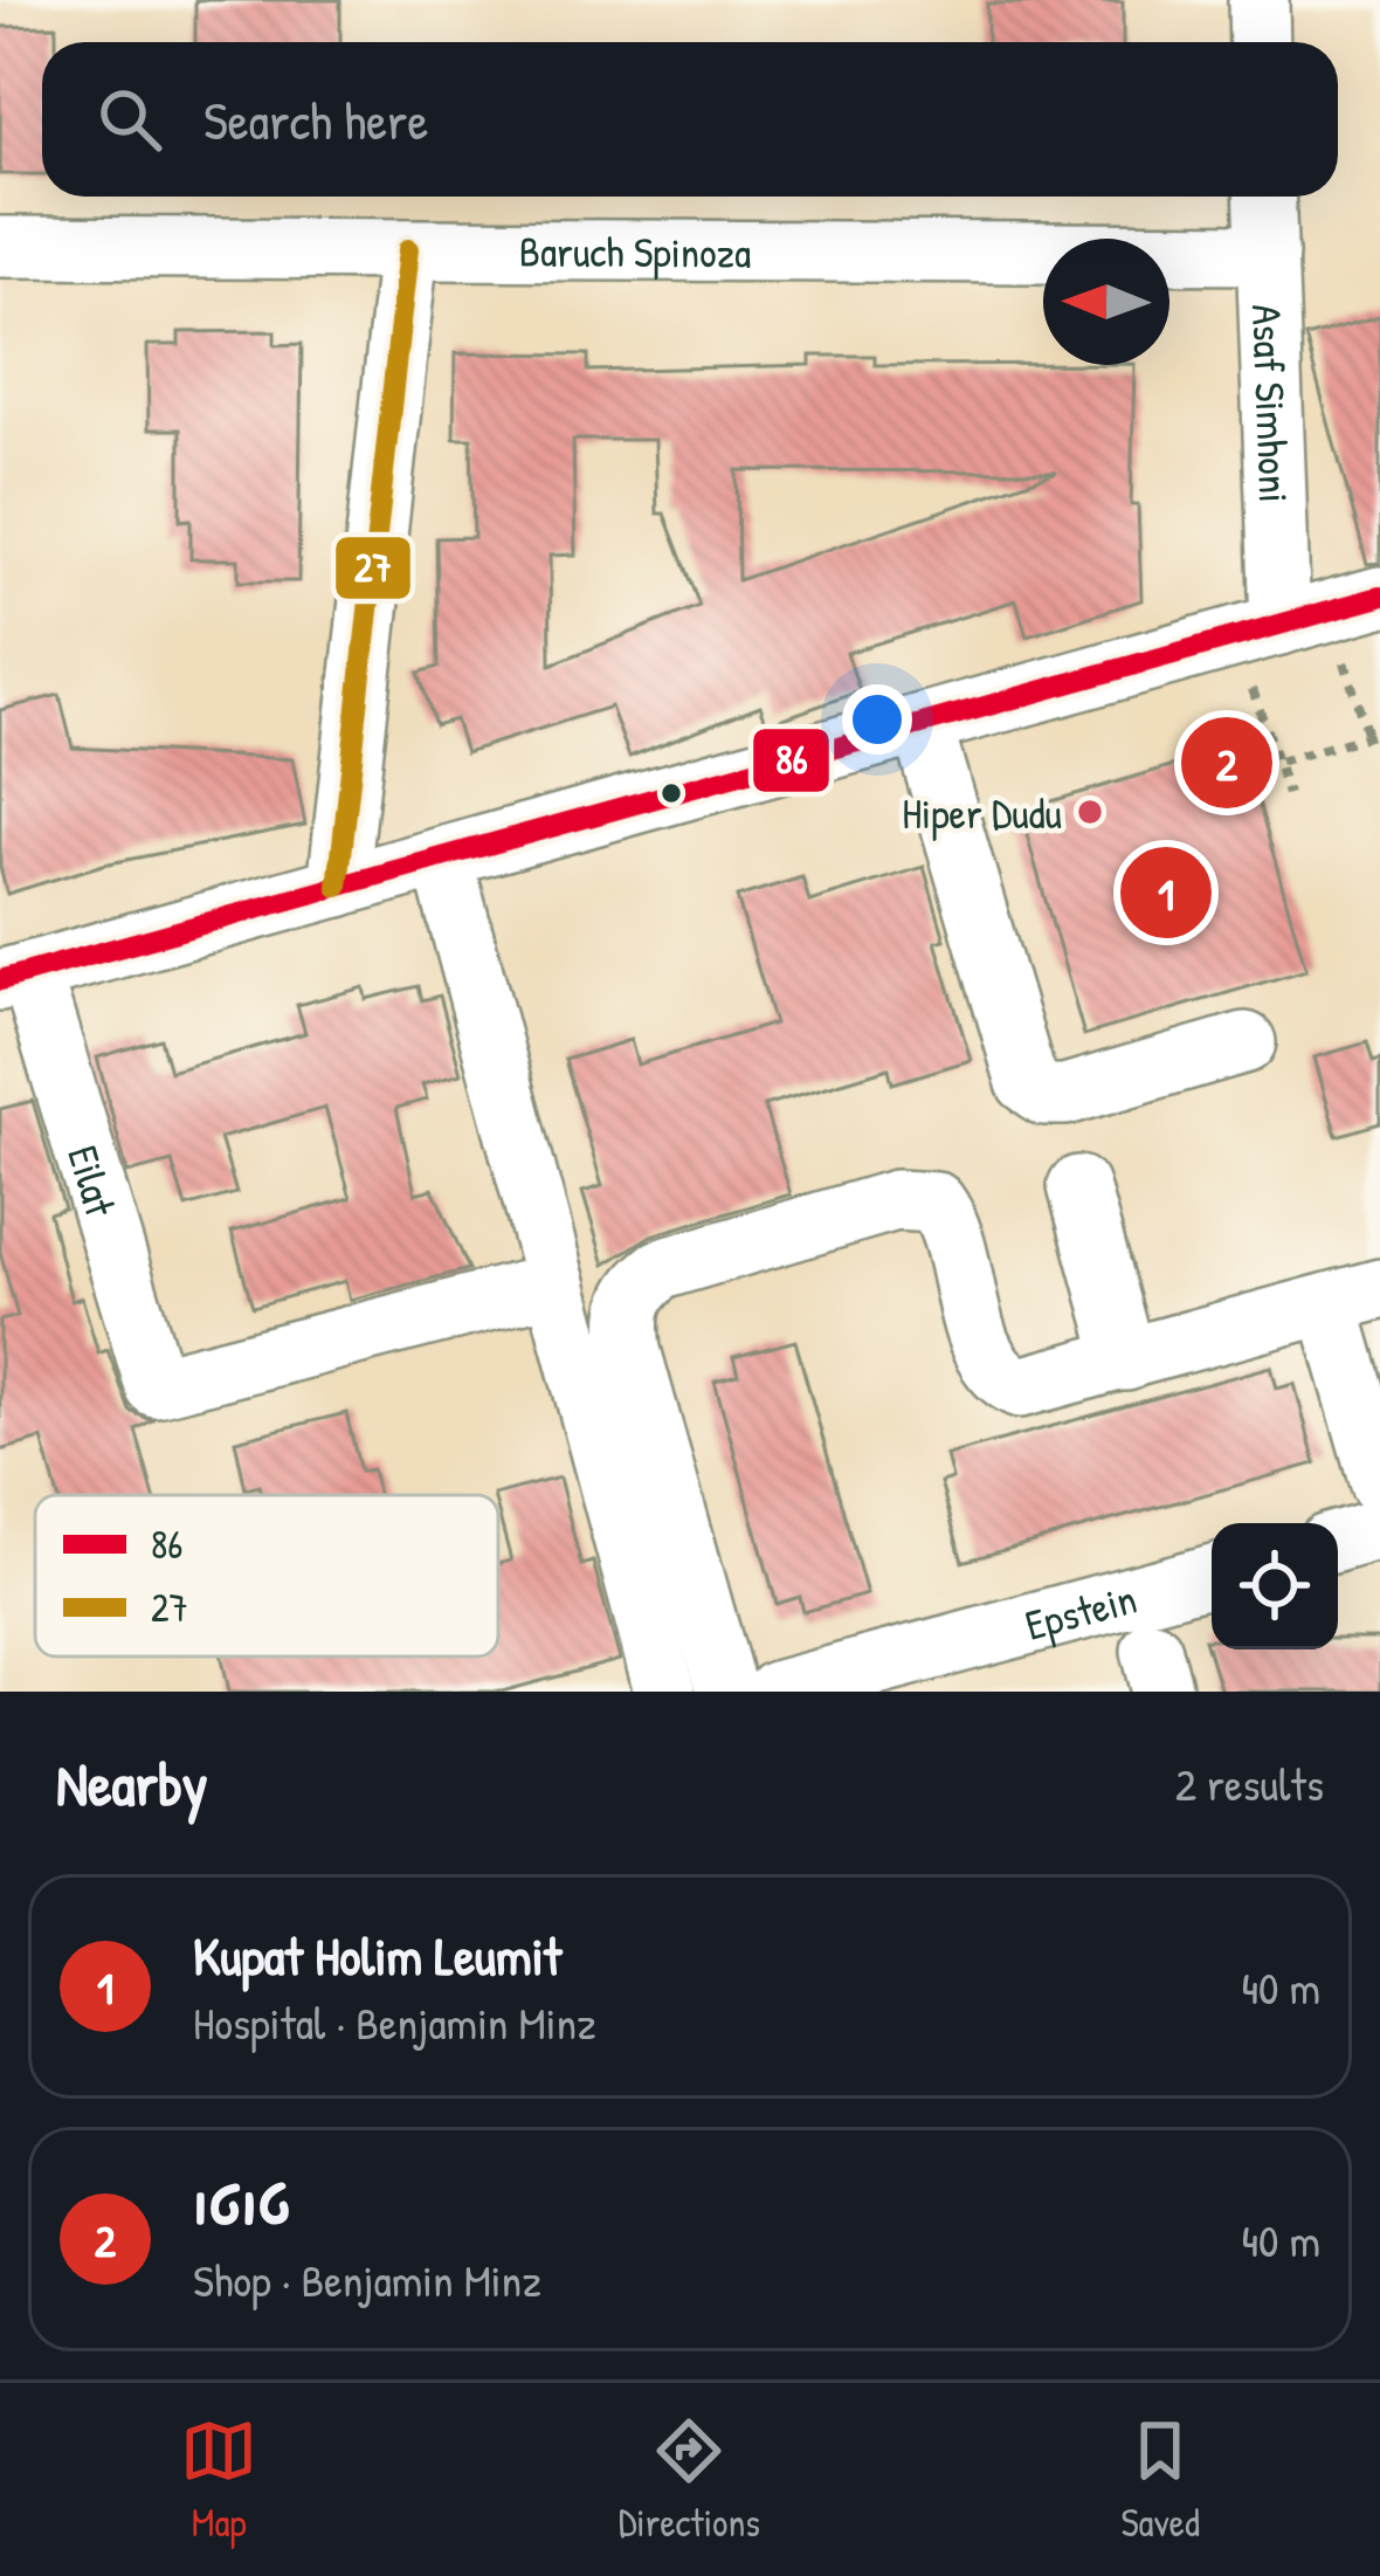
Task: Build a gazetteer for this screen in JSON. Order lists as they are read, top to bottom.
{
  "streets": {
    "street": [
      "Baruch Spinoza",
      "Asaf Simhoni",
      "Eilat",
      "Epstein"
    ]
  },
  "crossings": [
    ["Baruch Spinoza", "Asaf Simhoni"]
  ],
  "places": ["Hiper Dudu"],
  "lines": ["transit line 27", "transit line 86"],
  "legend": ["86", "27"],
  "north": "left",
  "page": {
    "search": "Search here",
    "pins": ["2", "1"],
    "heading": ["Nearby", "2 results"],
    "list": [
      {
        "mark": "1",
        "name": "Kupat Holim Leumit",
        "note": "Hospital · Benjamin Minz",
        "value": "40 m"
      },
      {
        "mark": "2",
        "name": "טוטו",
        "note": "Shop · Benjamin Minz",
        "value": "40 m"
      }
    ],
    "nav": ["Map", "Directions", "Saved"]
  }
}
